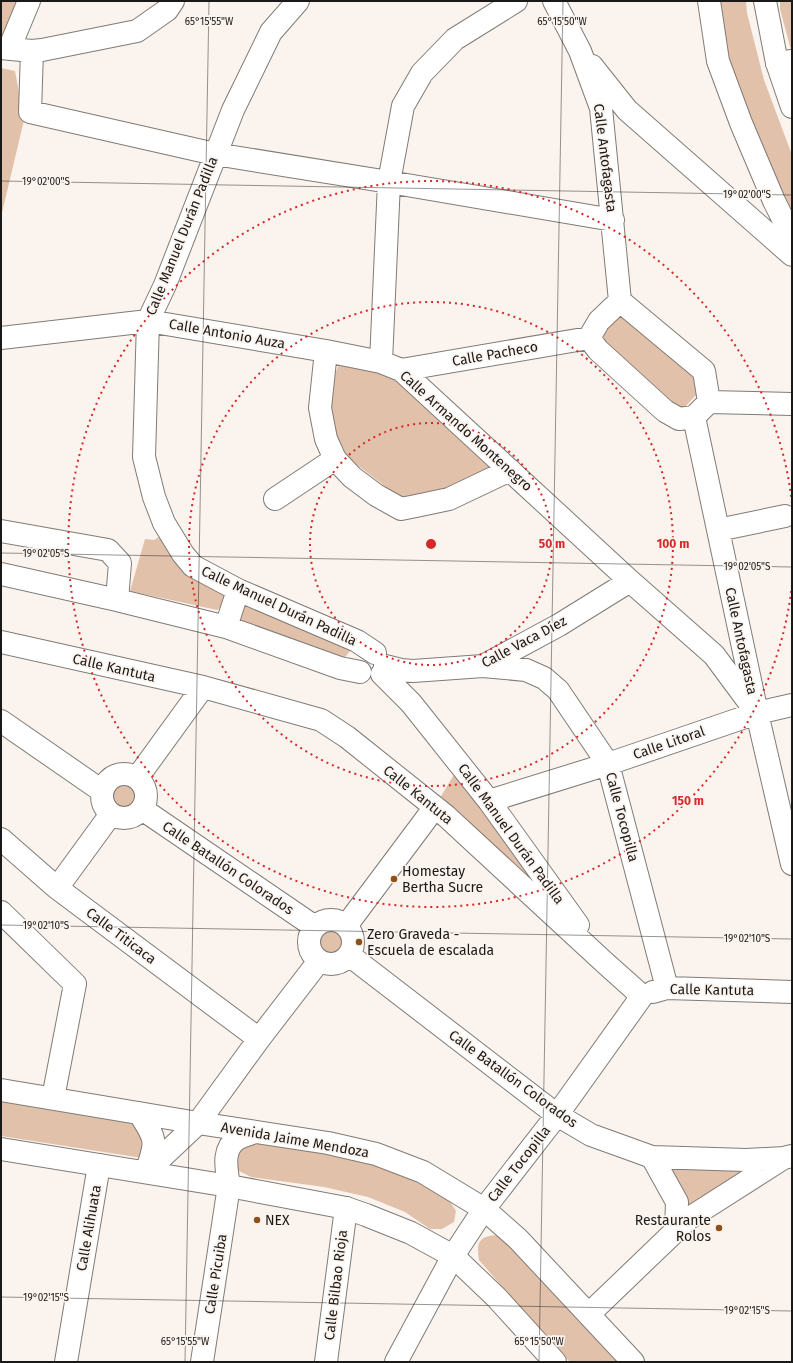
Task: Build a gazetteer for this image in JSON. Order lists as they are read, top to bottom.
{
  "streets": {
    "street": [
      "Calle Antofagasta",
      "Calle Manuel Durán Padilla",
      "Calle Antonio Auza",
      "Calle Pacheco",
      "Calle Armando Montenegro",
      "Calle Vaca Díez",
      "Calle Kantuta",
      "Calle Litoral",
      "Calle Tocopilla",
      "Calle Batallón Colorados",
      "Calle Titicaca",
      "Avenida Jaime Mendoza",
      "Calle Alihuata",
      "Calle Picuiba",
      "Calle Bilbao Rioja"
    ]
  },
  "crossings": [
    ["Calle Antofagasta", "Calle Armando Montenegro"],
    ["Calle Antofagasta", "Calle Litoral"],
    ["Calle Manuel Durán Padilla", "Calle Antonio Auza"],
    ["Calle Manuel Durán Padilla", "Calle Vaca Díez"],
    ["Calle Manuel Durán Padilla", "Calle Kantuta"],
    ["Calle Manuel Durán Padilla", "Calle Litoral"],
    ["Calle Antonio Auza", "Calle Pacheco"],
    ["Calle Antonio Auza", "Calle Armando Montenegro"],
    ["Calle Pacheco", "Calle Armando Montenegro"],
    ["Calle Armando Montenegro", "Calle Vaca Díez"],
    ["Calle Armando Montenegro", "Calle Litoral"],
    ["Calle Vaca Díez", "Calle Tocopilla"],
    ["Calle Kantuta", "Calle Tocopilla"],
    ["Calle Litoral", "Calle Tocopilla"],
    ["Calle Tocopilla", "Calle Batallón Colorados"],
    ["Calle Tocopilla", "Avenida Jaime Mendoza"],
    ["Avenida Jaime Mendoza", "Calle Picuiba"]
  ],
  "places": [
    "Homestay Bertha Sucre",
    "Zero Graveda - Escuela de escalada",
    "NEX",
    "Restaurante Rolos"
  ],
  "coordinates": [
    "65°15'55\"W",
    "65°15'50\"W",
    "19°02'00\"S",
    "19°02'05\"S",
    "19°02'10\"S",
    "19°02'15\"S"
  ],
  "rings": ["50 m", "100 m", "150 m"]
}
